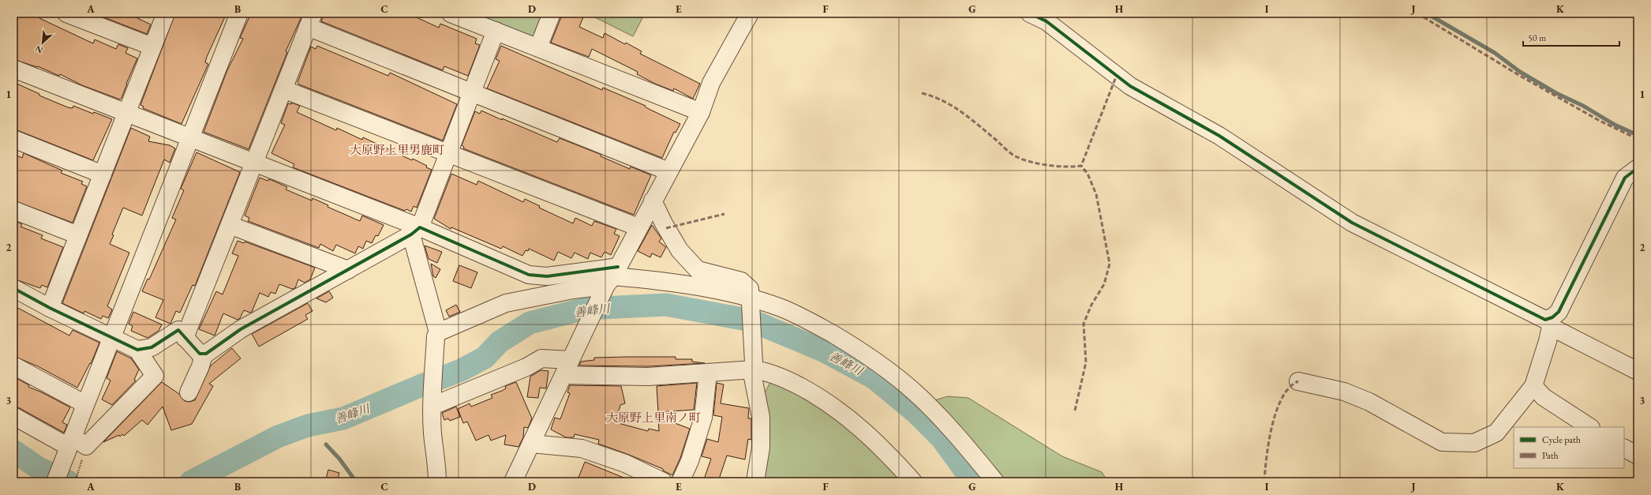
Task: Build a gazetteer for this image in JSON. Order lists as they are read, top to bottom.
{
  "districts": ["大原野上里男鹿町", "大原野上里南ノ町"],
  "water": ["善峰川"],
  "legend": ["Cycle path", "Path"],
  "scale_bar": "50 m",
  "north": "bottom left",
  "grid": {
    "columns": [
      "A",
      "B",
      "C",
      "D",
      "E",
      "F",
      "G",
      "H",
      "I",
      "J",
      "K"
    ],
    "rows": ["1", "2", "3"]
  }
}
